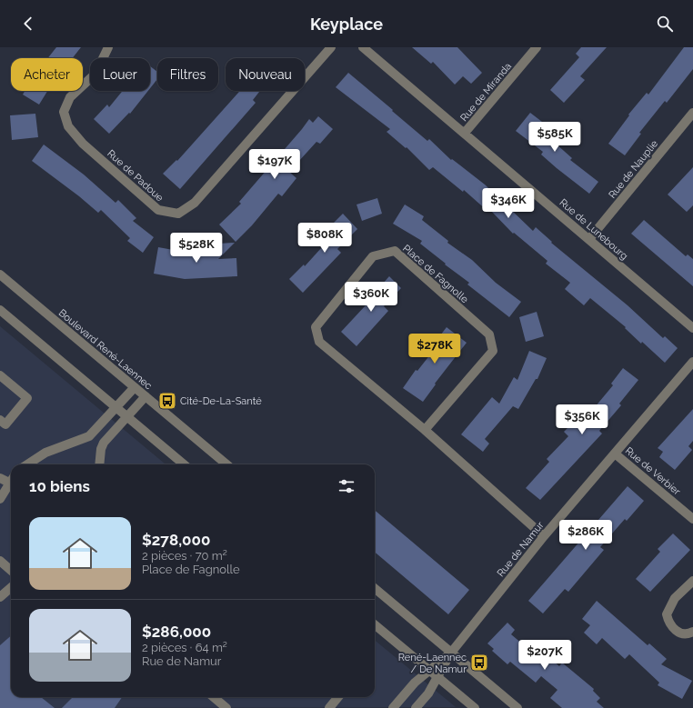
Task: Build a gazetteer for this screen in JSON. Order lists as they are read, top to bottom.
{
  "streets": {
    "street": [
      "Rue de Miranda",
      "Rue de Nauplie",
      "Rue de Padoue",
      "Rue de Lunebourg",
      "Place de Fagnolle",
      "Boulevard René-Laennec",
      "Rue de Verbier",
      "Rue de Namur"
    ]
  },
  "crossings": [
    ["Rue de Miranda", "Rue de Lunebourg"],
    ["Rue de Nauplie", "Rue de Lunebourg"],
    ["Place de Fagnolle", "Rue de Namur"],
    ["Rue de Verbier", "Rue de Namur"]
  ],
  "places": {
    "bus stop": ["Cité-De-La-Santé", "René-Laennec / De Namur"]
  },
  "page": {
    "header": "Keyplace",
    "chip": [
      "Acheter",
      "Louer",
      "Filtres",
      "Nouveau"
    ],
    "price": [
      "$585K",
      "$197K",
      "$346K",
      "$808K",
      "$528K",
      "$360K",
      "$278K",
      "$356K",
      "$286K",
      "$207K"
    ],
    "heading": "10 biens",
    "list": [
      {
        "name": "$278,000",
        "note": "2 pièces · 70 m² · Place de Fagnolle"
      },
      {
        "name": "$286,000",
        "note": "2 pièces · 64 m² · Rue de Namur"
      }
    ]
  }
}
